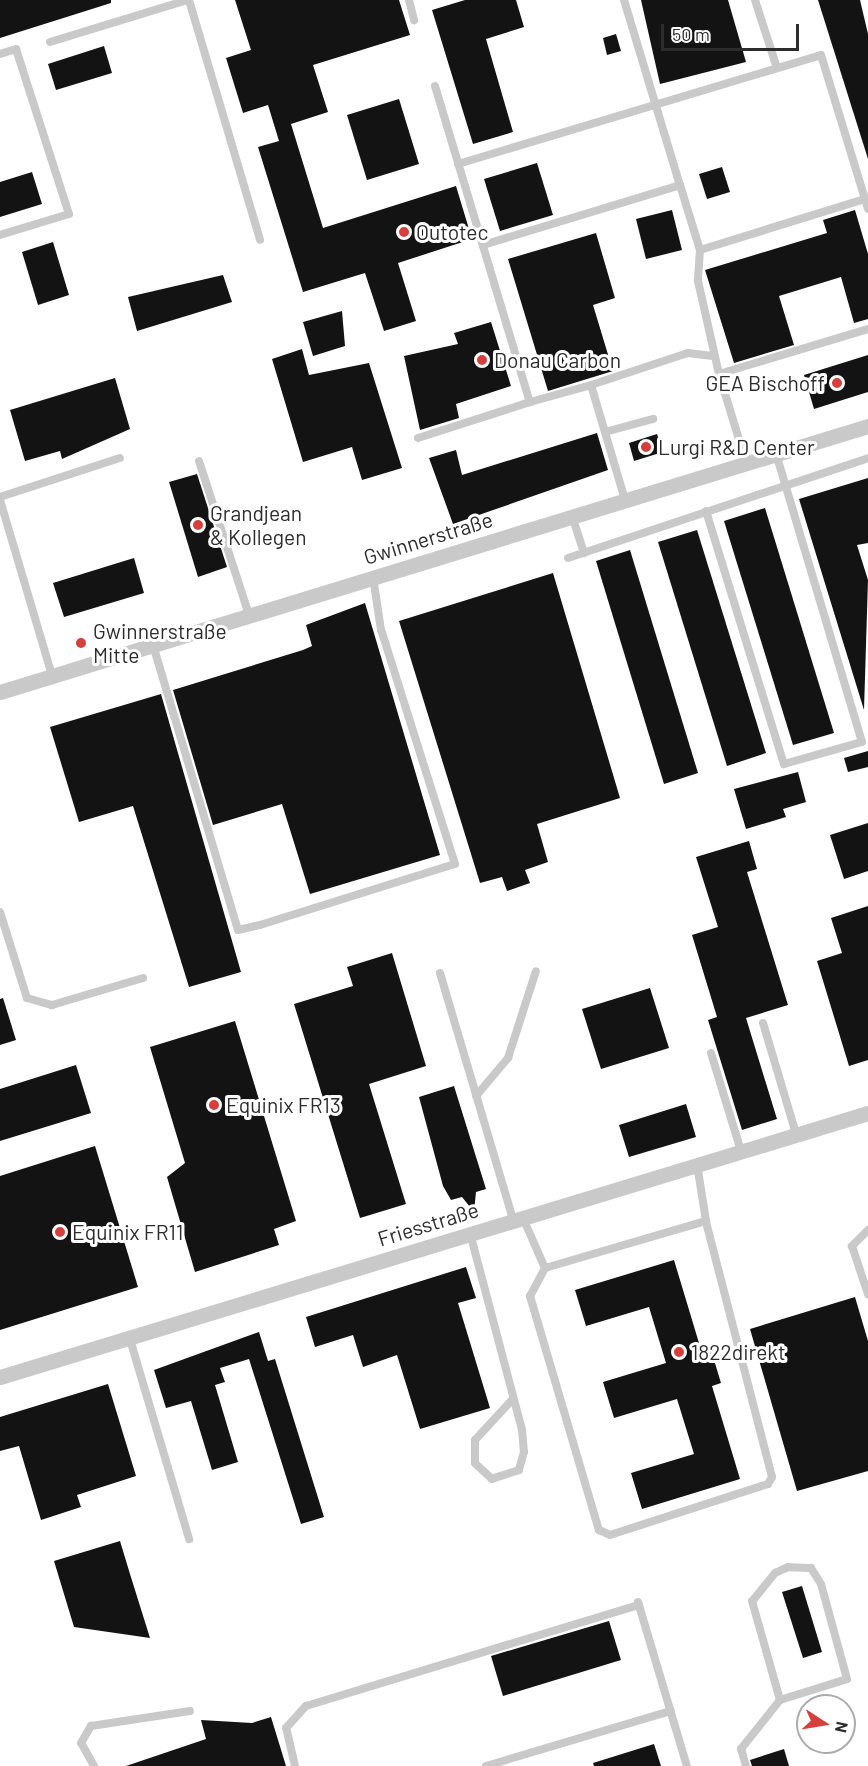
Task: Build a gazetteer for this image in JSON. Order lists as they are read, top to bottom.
{
  "streets": {
    "street": ["Gwinnerstraße", "Friesstraße"]
  },
  "places": [
    "Outotec",
    "Donau Carbon",
    "GEA Bischoff",
    "Lurgi R&D Center",
    "Grandjean & Kollegen",
    "Gwinnerstraße Mitte",
    "Equinix FR13",
    "Equinix FR11",
    "1822direkt"
  ],
  "scale_bar": "50 m",
  "north": "right"
}
